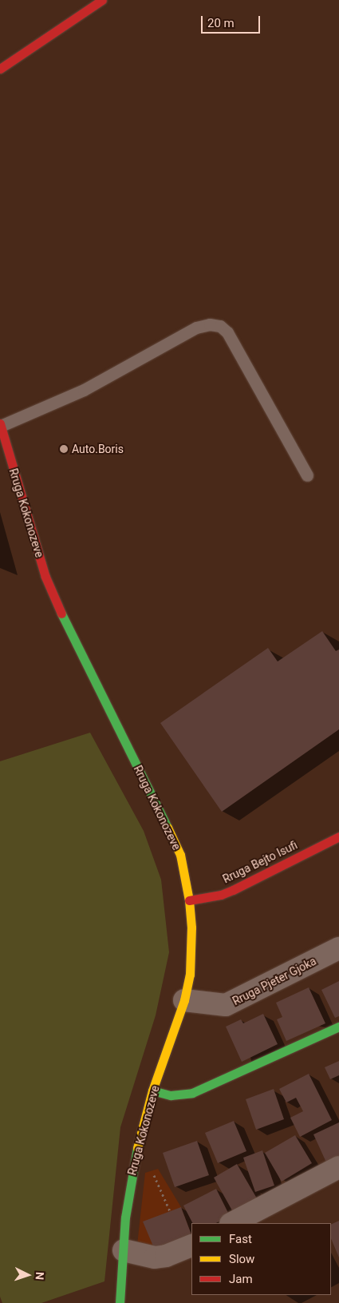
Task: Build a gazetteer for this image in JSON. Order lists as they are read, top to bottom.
{
  "streets": {
    "street": ["Rruga Kokonozeve", "Rruga Bejto Isufi", "Rruga Pjeter Gjoka"]
  },
  "crossings": [
    ["Rruga Kokonozeve", "Rruga Bejto Isufi"],
    ["Rruga Kokonozeve", "Rruga Pjeter Gjoka"]
  ],
  "places": ["Auto.Boris"],
  "legend": ["Fast", "Slow", "Jam"],
  "scale_bar": "20 m",
  "north": "right"
}
